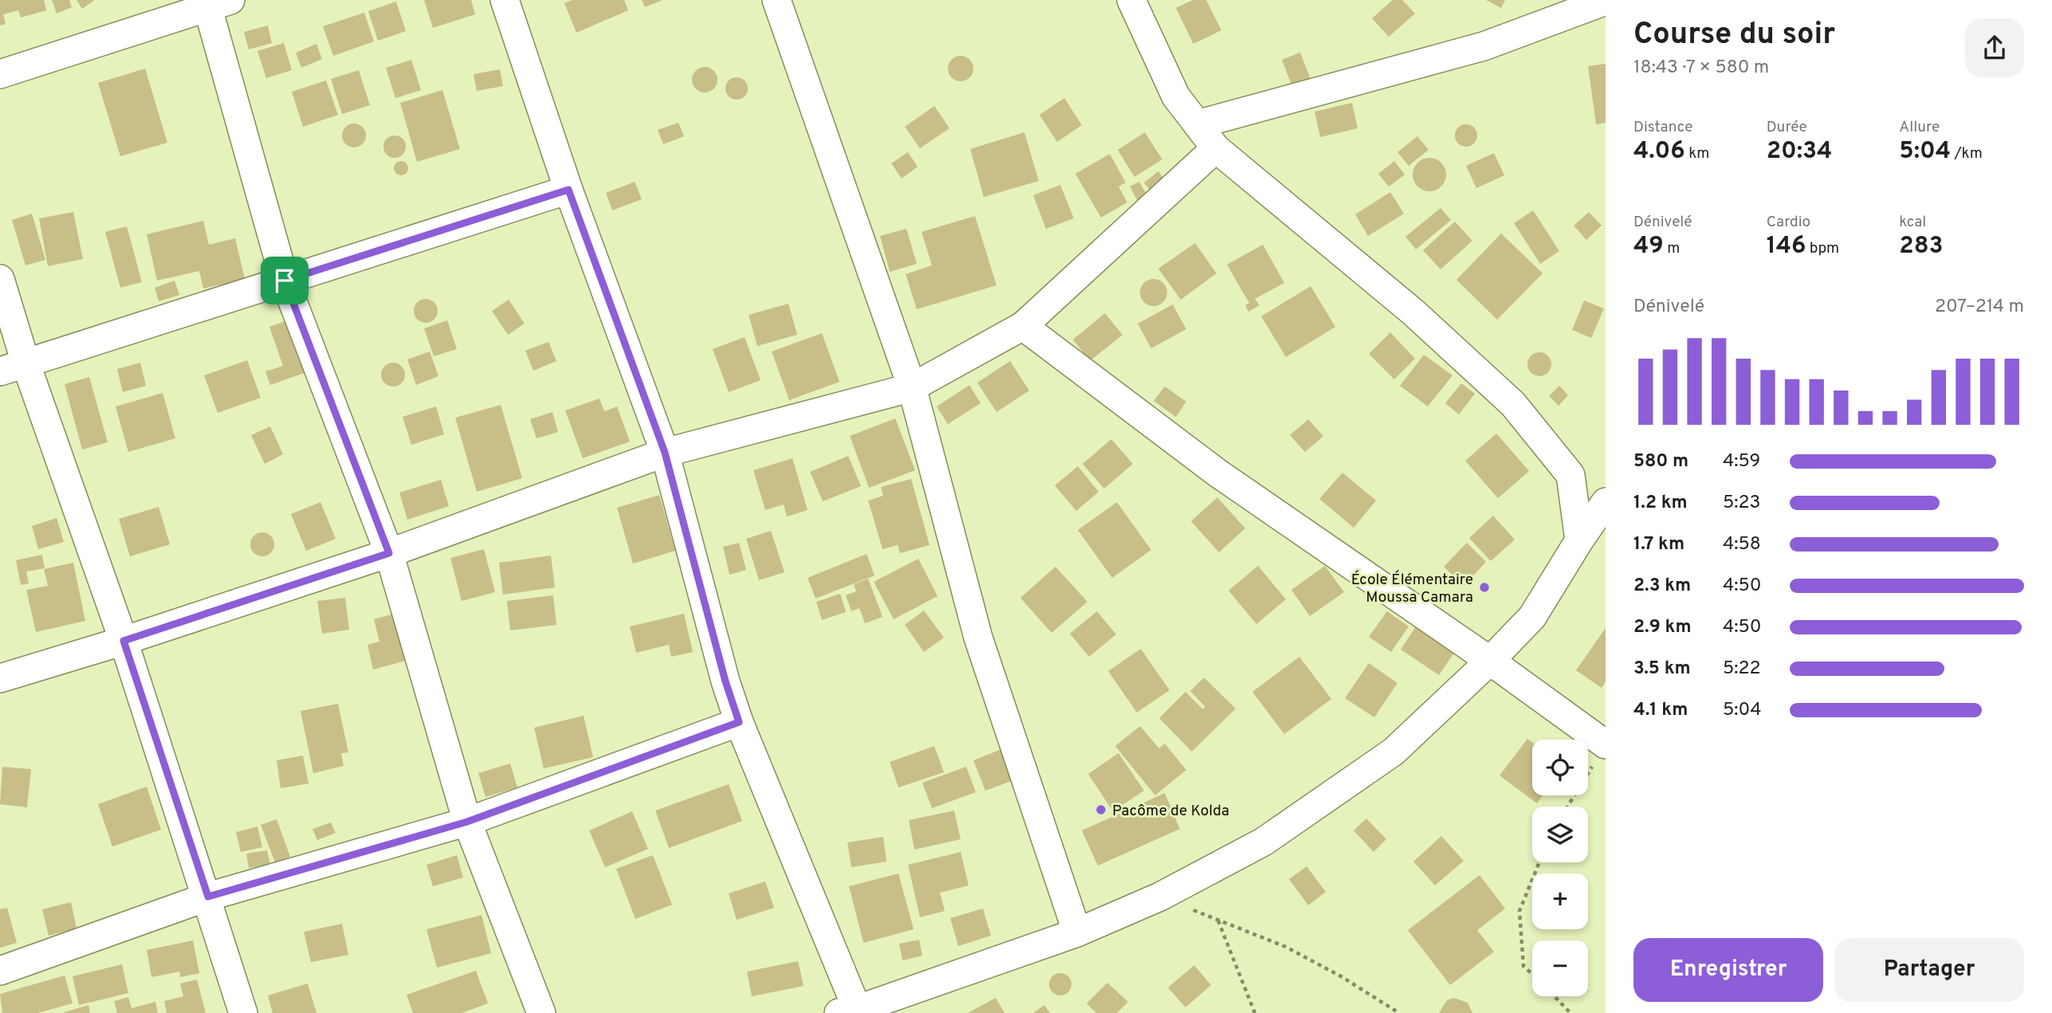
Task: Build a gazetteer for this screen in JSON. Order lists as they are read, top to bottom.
{
  "places": ["École Élémentaire Moussa Camara", "Pacôme de Kolda"],
  "page": {
    "heading": ["Course du soir", "18:43 · 7 × 580 m"],
    "stats": [
      ["Distance", "4.06 km"],
      ["Durée", "20:34"],
      ["Allure", "5:04 /km"],
      ["Dénivelé", "49 m"],
      ["Cardio", "146 bpm"],
      ["kcal", "283"]
    ],
    "chart": ["Dénivelé", "207–214 m"],
    "list": [
      {
        "name": "580 m",
        "note": "4:59"
      },
      {
        "name": "1.2 km",
        "note": "5:23"
      },
      {
        "name": "1.7 km",
        "note": "4:58"
      },
      {
        "name": "2.3 km",
        "note": "4:50"
      },
      {
        "name": "2.9 km",
        "note": "4:50"
      },
      {
        "name": "3.5 km",
        "note": "5:22"
      },
      {
        "name": "4.1 km",
        "note": "5:04"
      }
    ],
    "map_buttons": ["+", "−"],
    "buttons": ["Enregistrer", "Partager"]
  }
}
